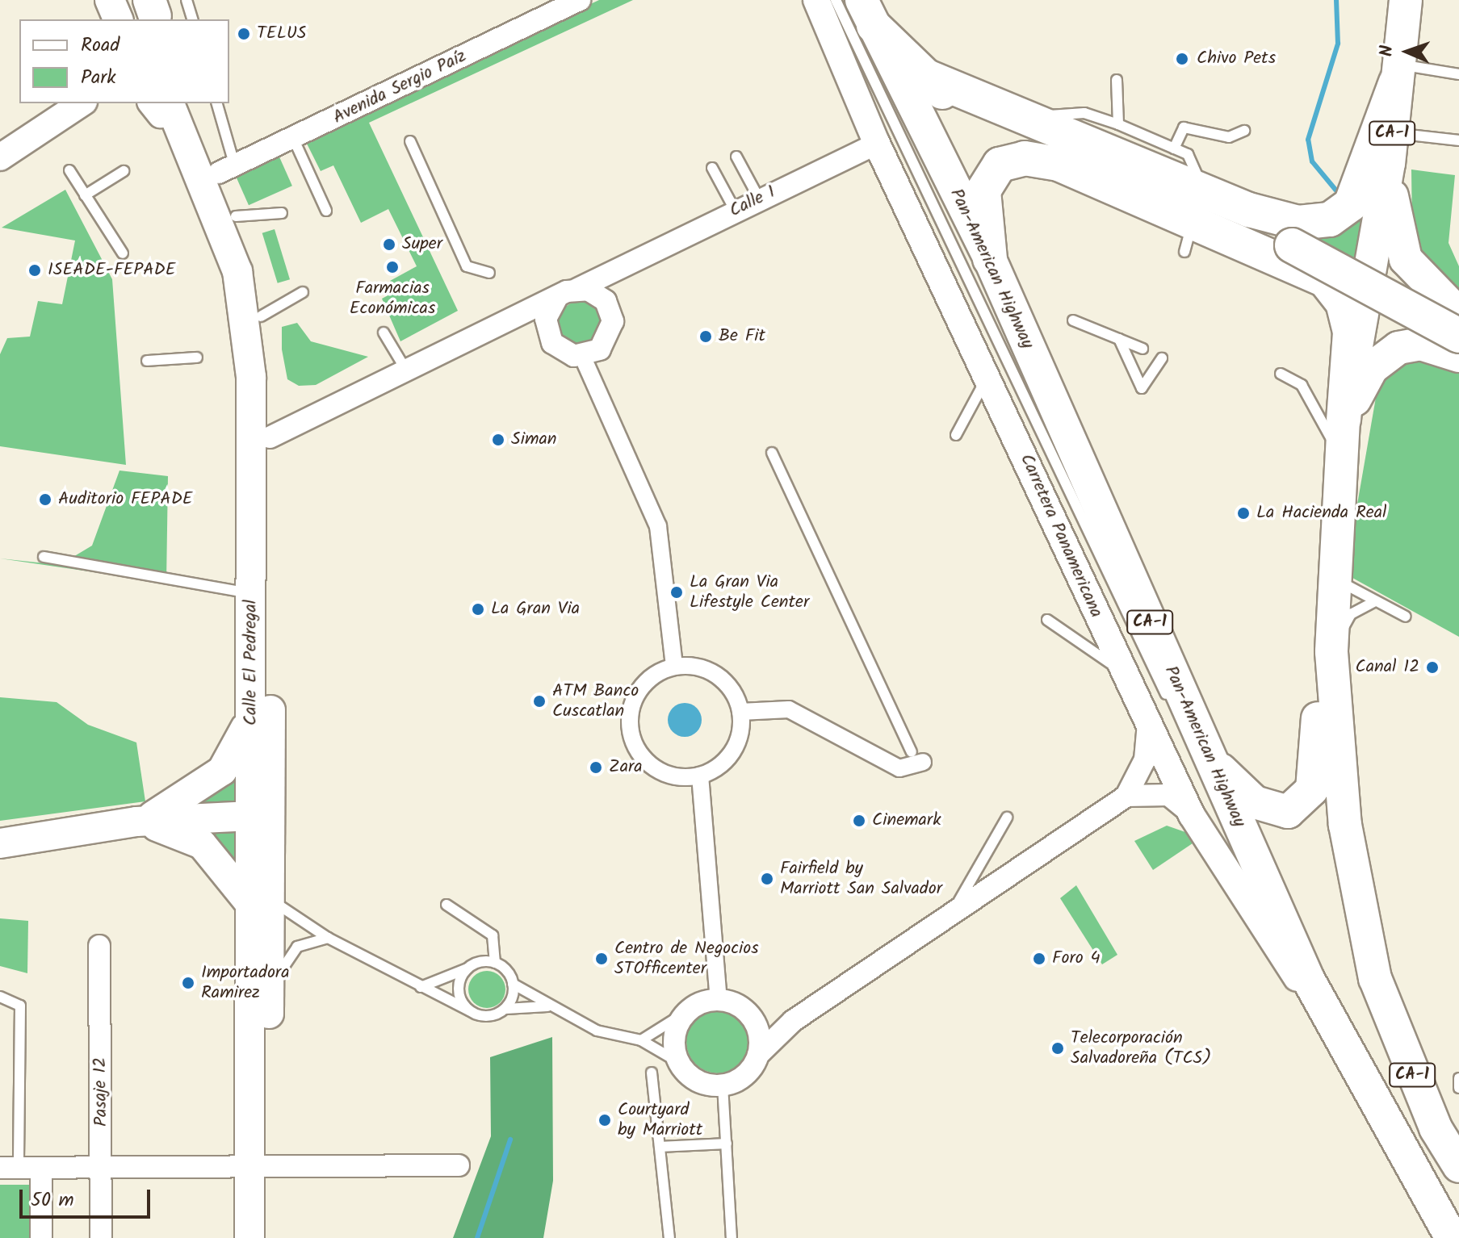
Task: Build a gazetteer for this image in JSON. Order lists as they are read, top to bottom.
{
  "streets": {
    "main road": ["CA-1", "Pan-American Highway", "Calle El Pedregal"],
    "street": [
      "Avenida Sergio Paíz",
      "Calle 1",
      "Carretera Panamericana",
      "Pasaje 12"
    ]
  },
  "crossings": [
    ["Avenida Sergio Paíz", "Calle El Pedregal"],
    ["Calle 1", "Carretera Panamericana"],
    ["Calle 1", "Calle El Pedregal"],
    ["Pan-American Highway", "Carretera Panamericana"]
  ],
  "places": [
    "TELUS",
    "Chivo Pets",
    "Super",
    "Farmacias Económicas",
    "ISEADE-FEPADE",
    "Be Fit",
    "Siman",
    "Auditorio FEPADE",
    "La Hacienda Real",
    "La Gran Via Lifestyle Center",
    "La Gran Via",
    "Canal 12",
    "ATM Banco Cuscatlan",
    "Zara",
    "Cinemark",
    "Fairfield by Marriott San Salvador",
    "Centro de Negocios STOfficenter",
    "Foro 4",
    "Importadora Ramirez",
    "Telecorporación Salvadoreña (TCS)",
    "Courtyard by Marriott"
  ],
  "legend": ["Road", "Park"],
  "scale_bar": "50 m",
  "north": "left"
}
